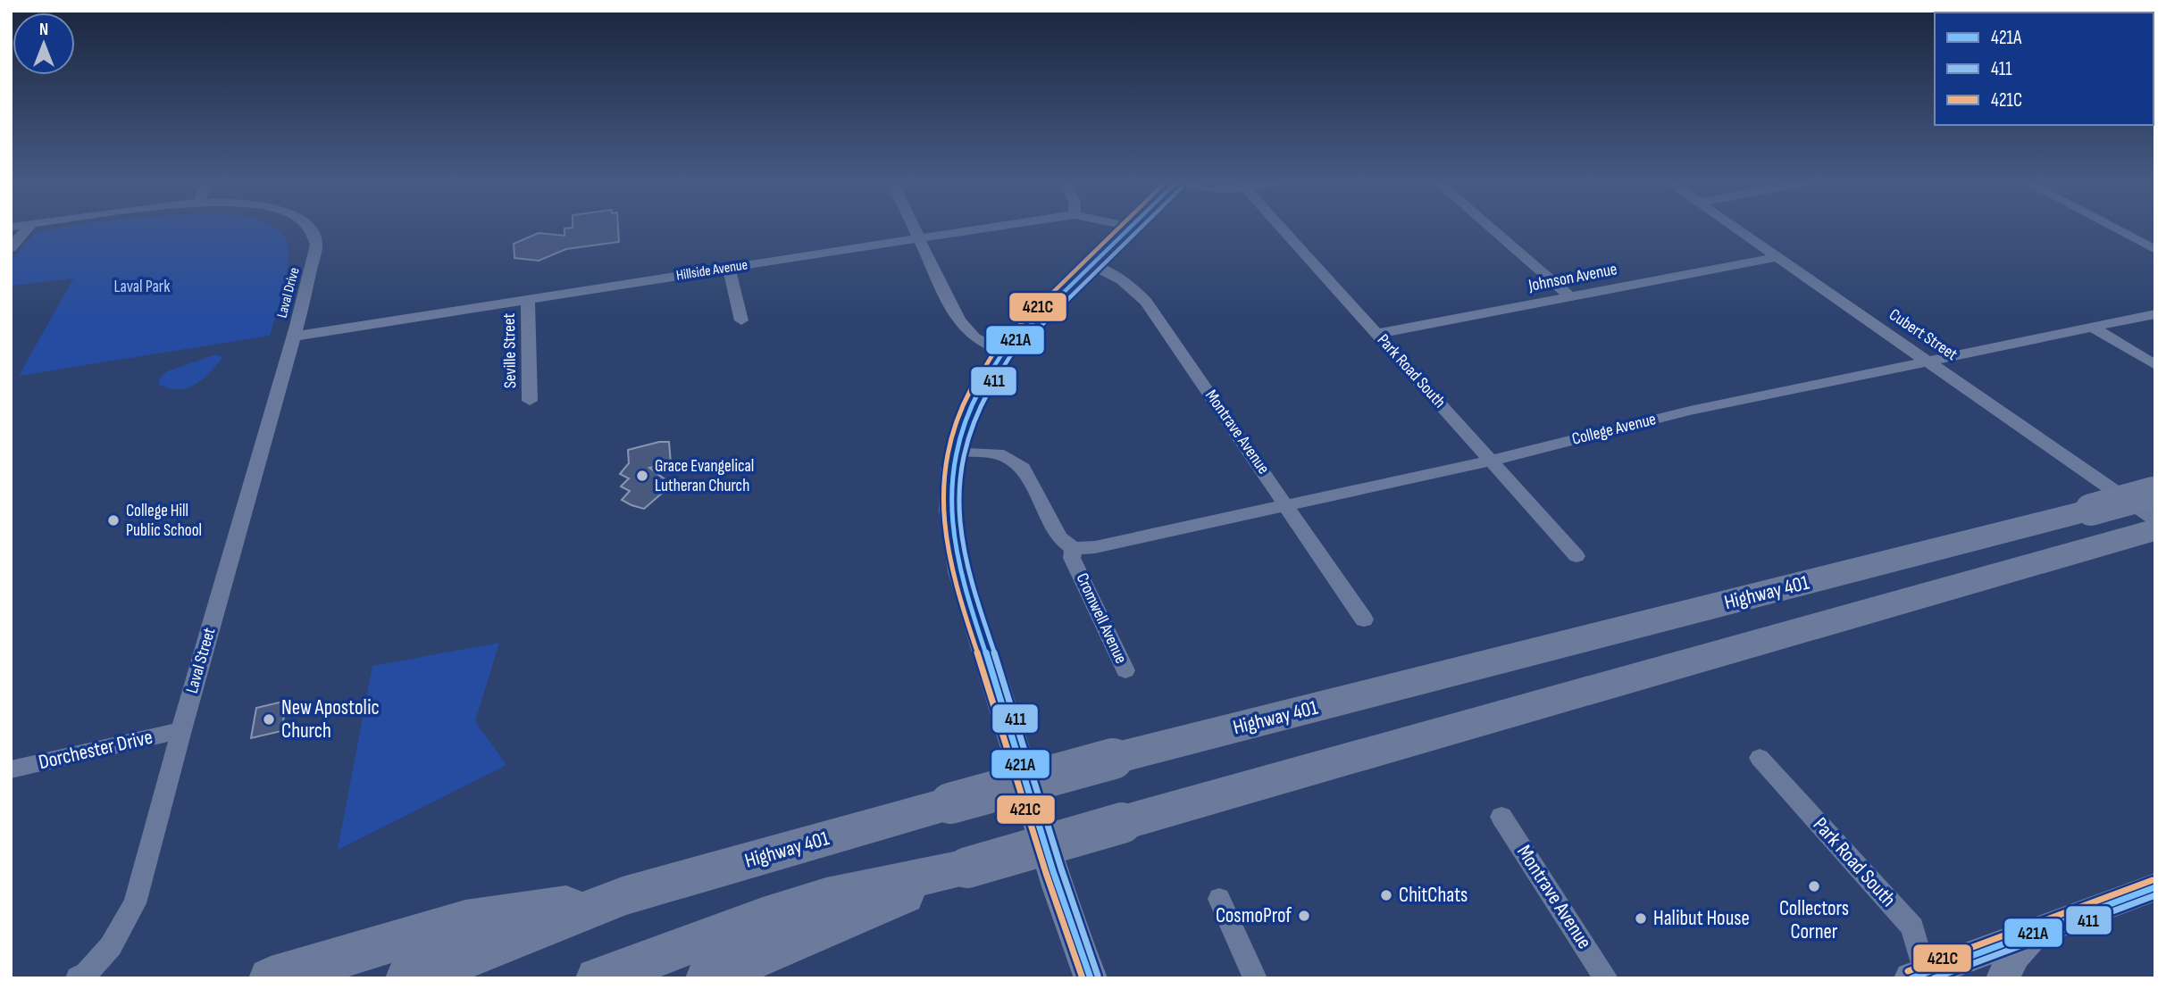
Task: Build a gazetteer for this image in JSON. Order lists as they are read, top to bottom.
{
  "streets": {
    "highway": ["Highway 401"],
    "street": [
      "Hillside Avenue",
      "Johnson Avenue",
      "Laval Drive",
      "Cubert Street",
      "Seville Street",
      "Park Road South",
      "College Avenue",
      "Montrave Avenue",
      "Cromwell Avenue",
      "Laval Street",
      "Dorchester Drive"
    ]
  },
  "crossings": [
    ["Hillside Avenue", "Laval Drive"],
    ["Hillside Avenue", "Seville Street"],
    ["Hillside Avenue", "Laval Street"],
    ["Johnson Avenue", "Cubert Street"],
    ["Johnson Avenue", "Park Road South"],
    ["Laval Drive", "Laval Street"],
    ["Cubert Street", "College Avenue"],
    ["Cubert Street", "Highway 401"],
    ["Park Road South", "College Avenue"],
    ["College Avenue", "Montrave Avenue"],
    ["College Avenue", "Cromwell Avenue"],
    ["Laval Street", "Dorchester Drive"]
  ],
  "parks": ["Laval Park"],
  "places": [
    "Grace Evangelical Lutheran Church",
    "College Hill Public School",
    "New Apostolic Church",
    "Collectors Corner",
    "ChitChats",
    "CosmoProf",
    "Halibut House"
  ],
  "lines": ["transit line 421A", "transit line 411", "transit line 421C"],
  "legend": ["421A", "411", "421C"],
  "north": "top"
}
